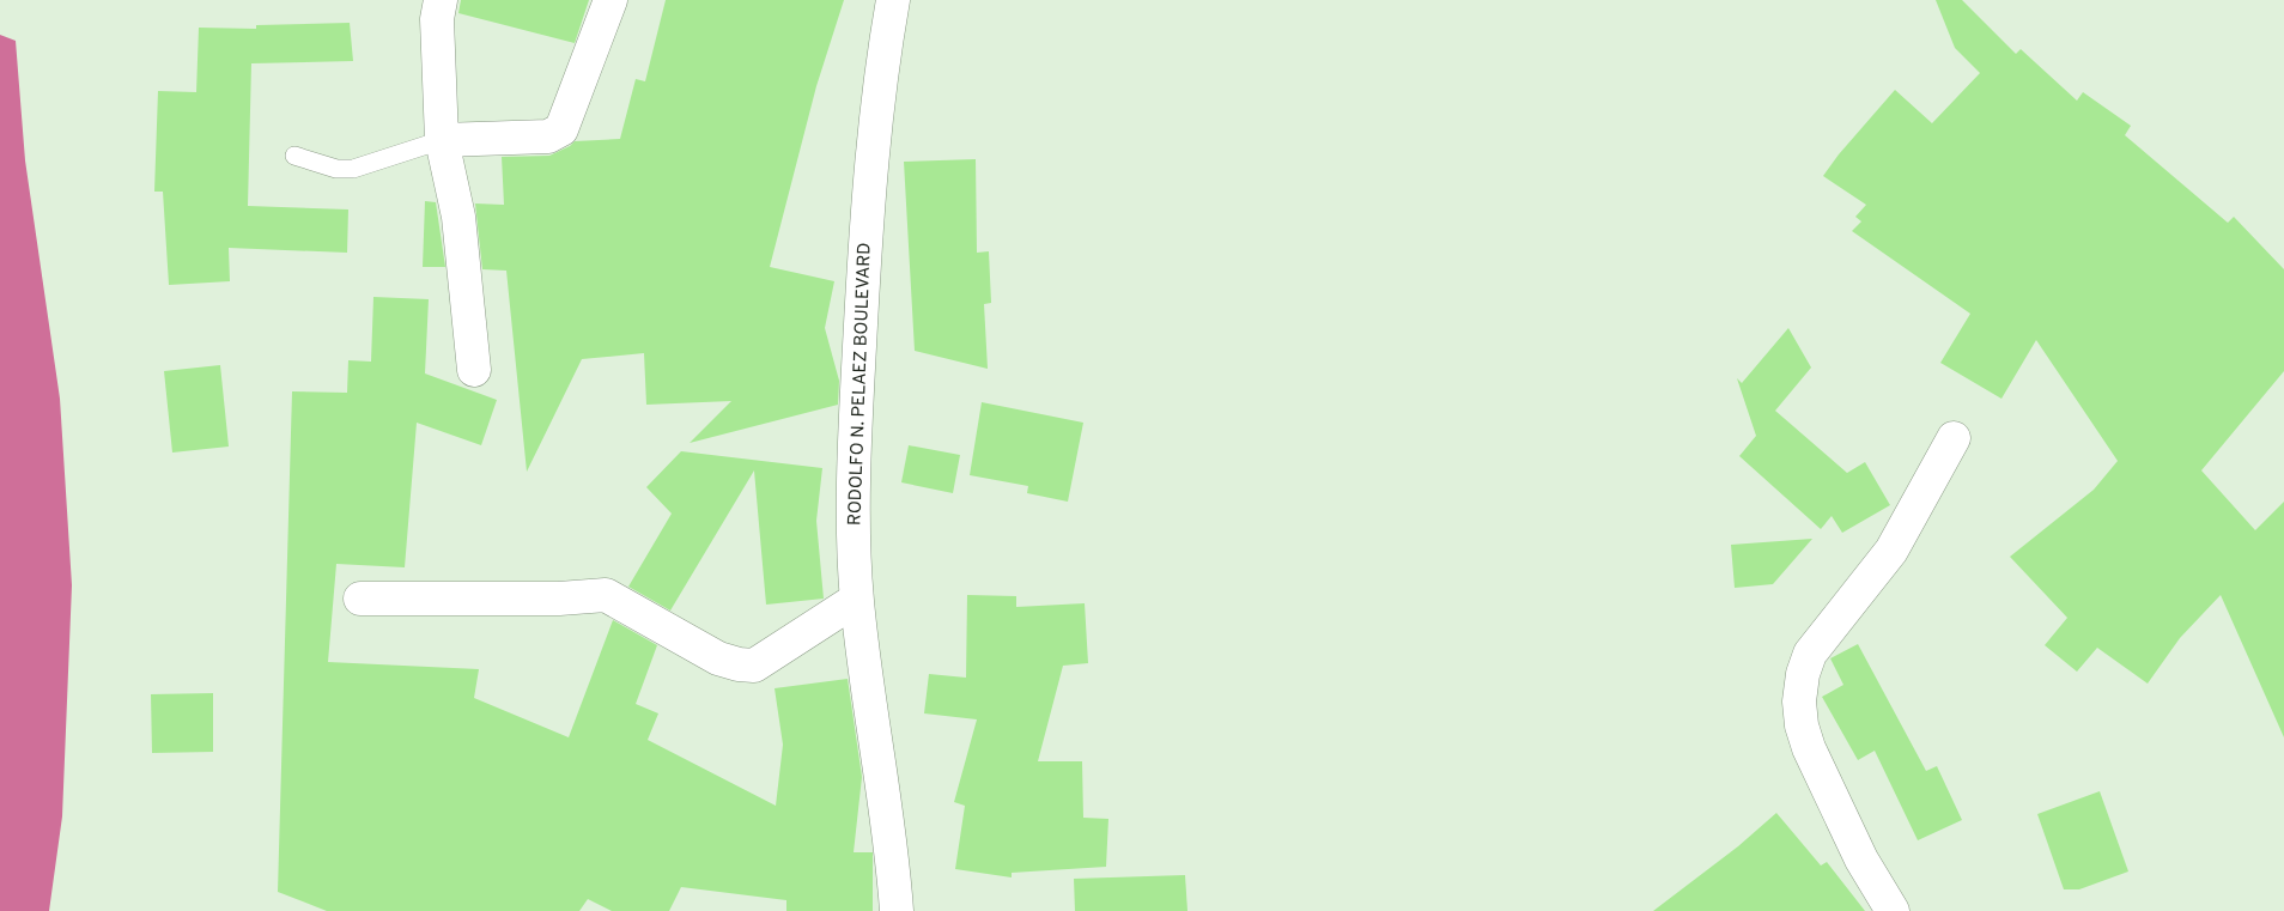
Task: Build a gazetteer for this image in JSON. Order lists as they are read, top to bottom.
{
  "streets": {
    "street": ["RODOLFO N. PELAEZ BOULEVARD"]
  }
}
